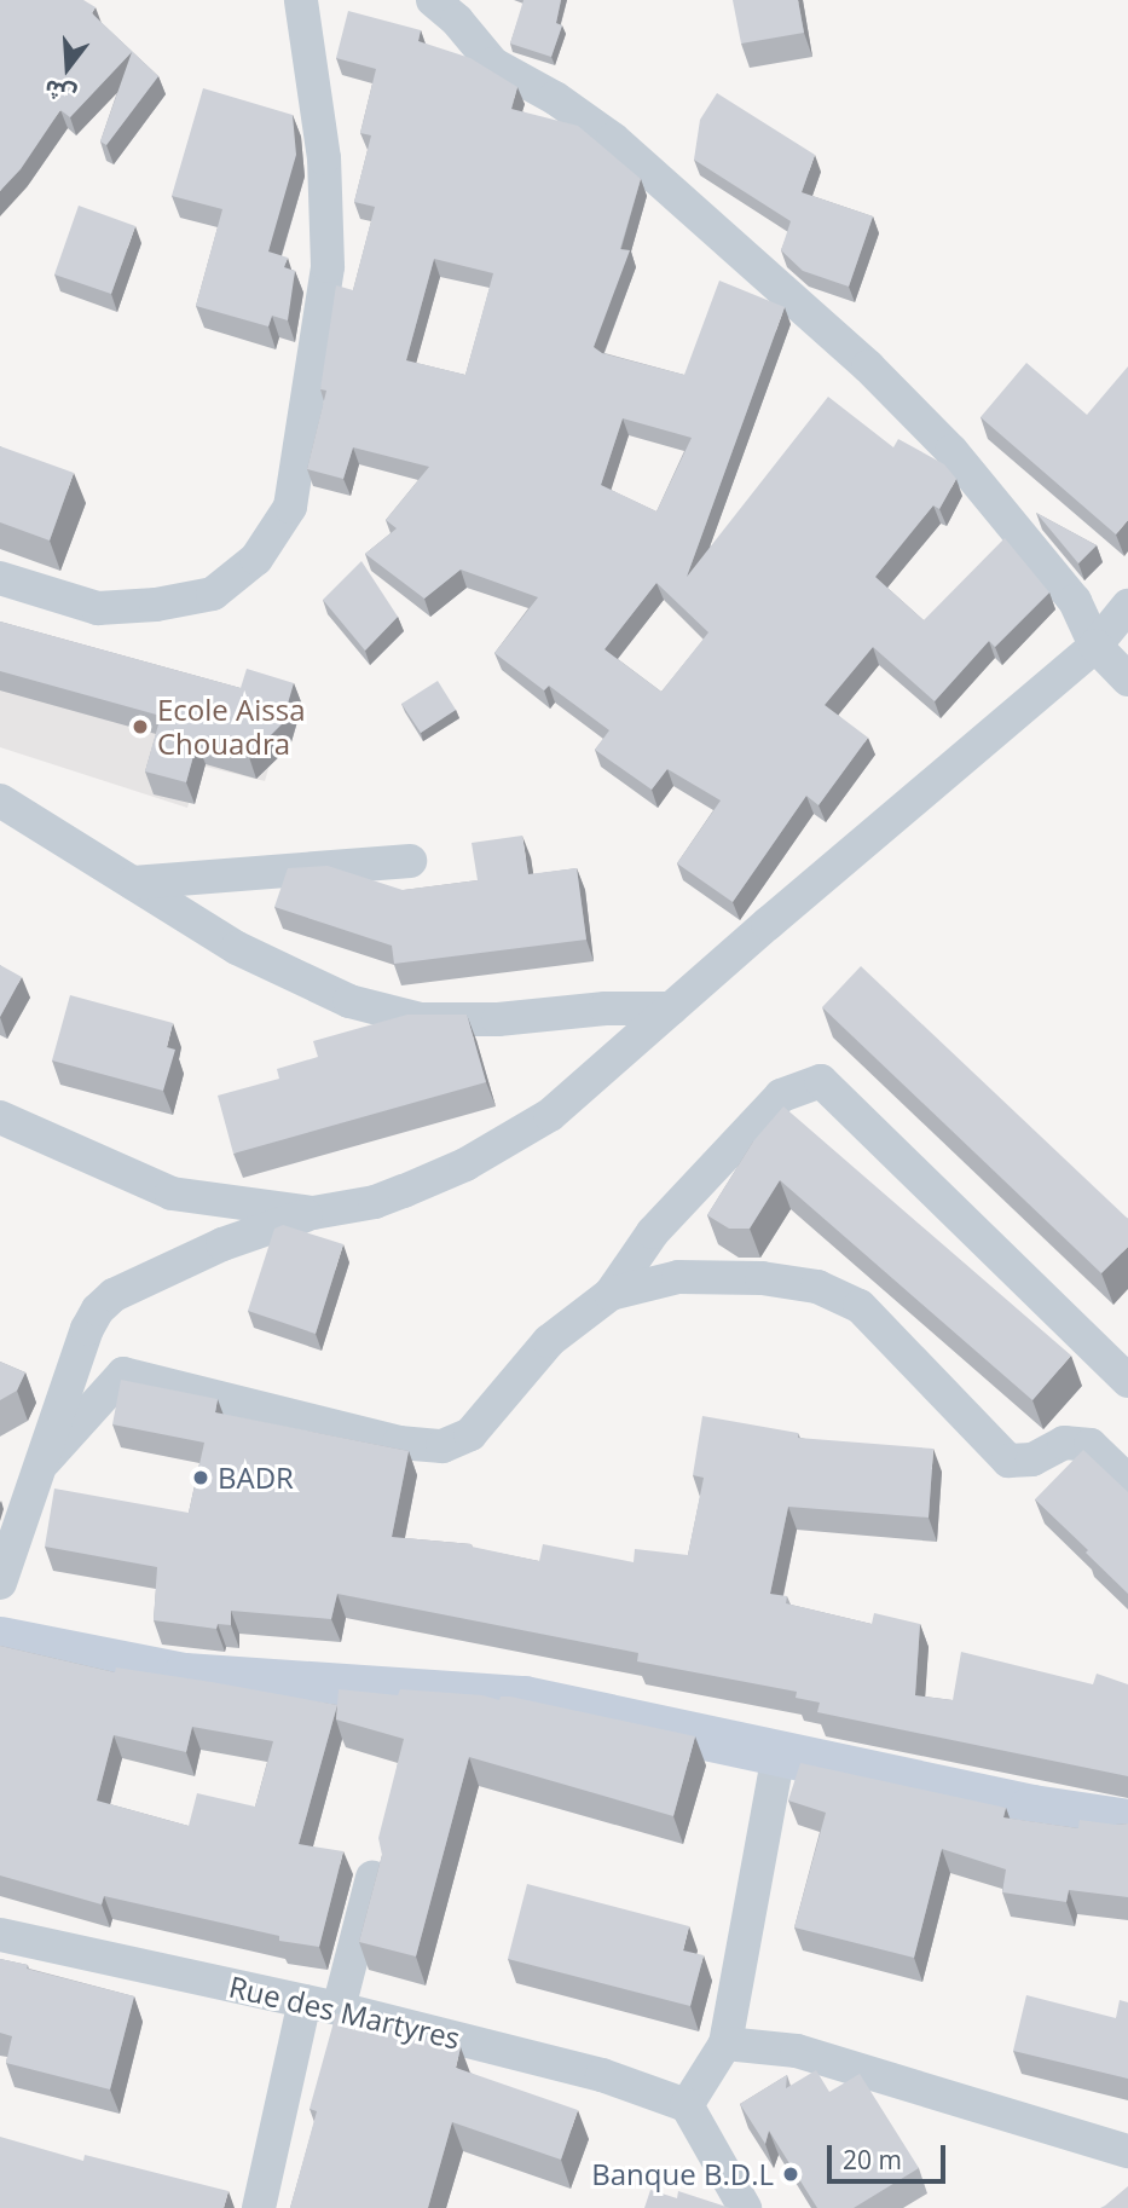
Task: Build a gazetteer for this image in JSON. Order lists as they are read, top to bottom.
{
  "streets": {
    "street": ["Rue des Martyres"]
  },
  "places": ["Ecole Aissa Chouadra", "BADR", "Banque B.D.L"],
  "scale_bar": "20 m",
  "north": "bottom"
}
